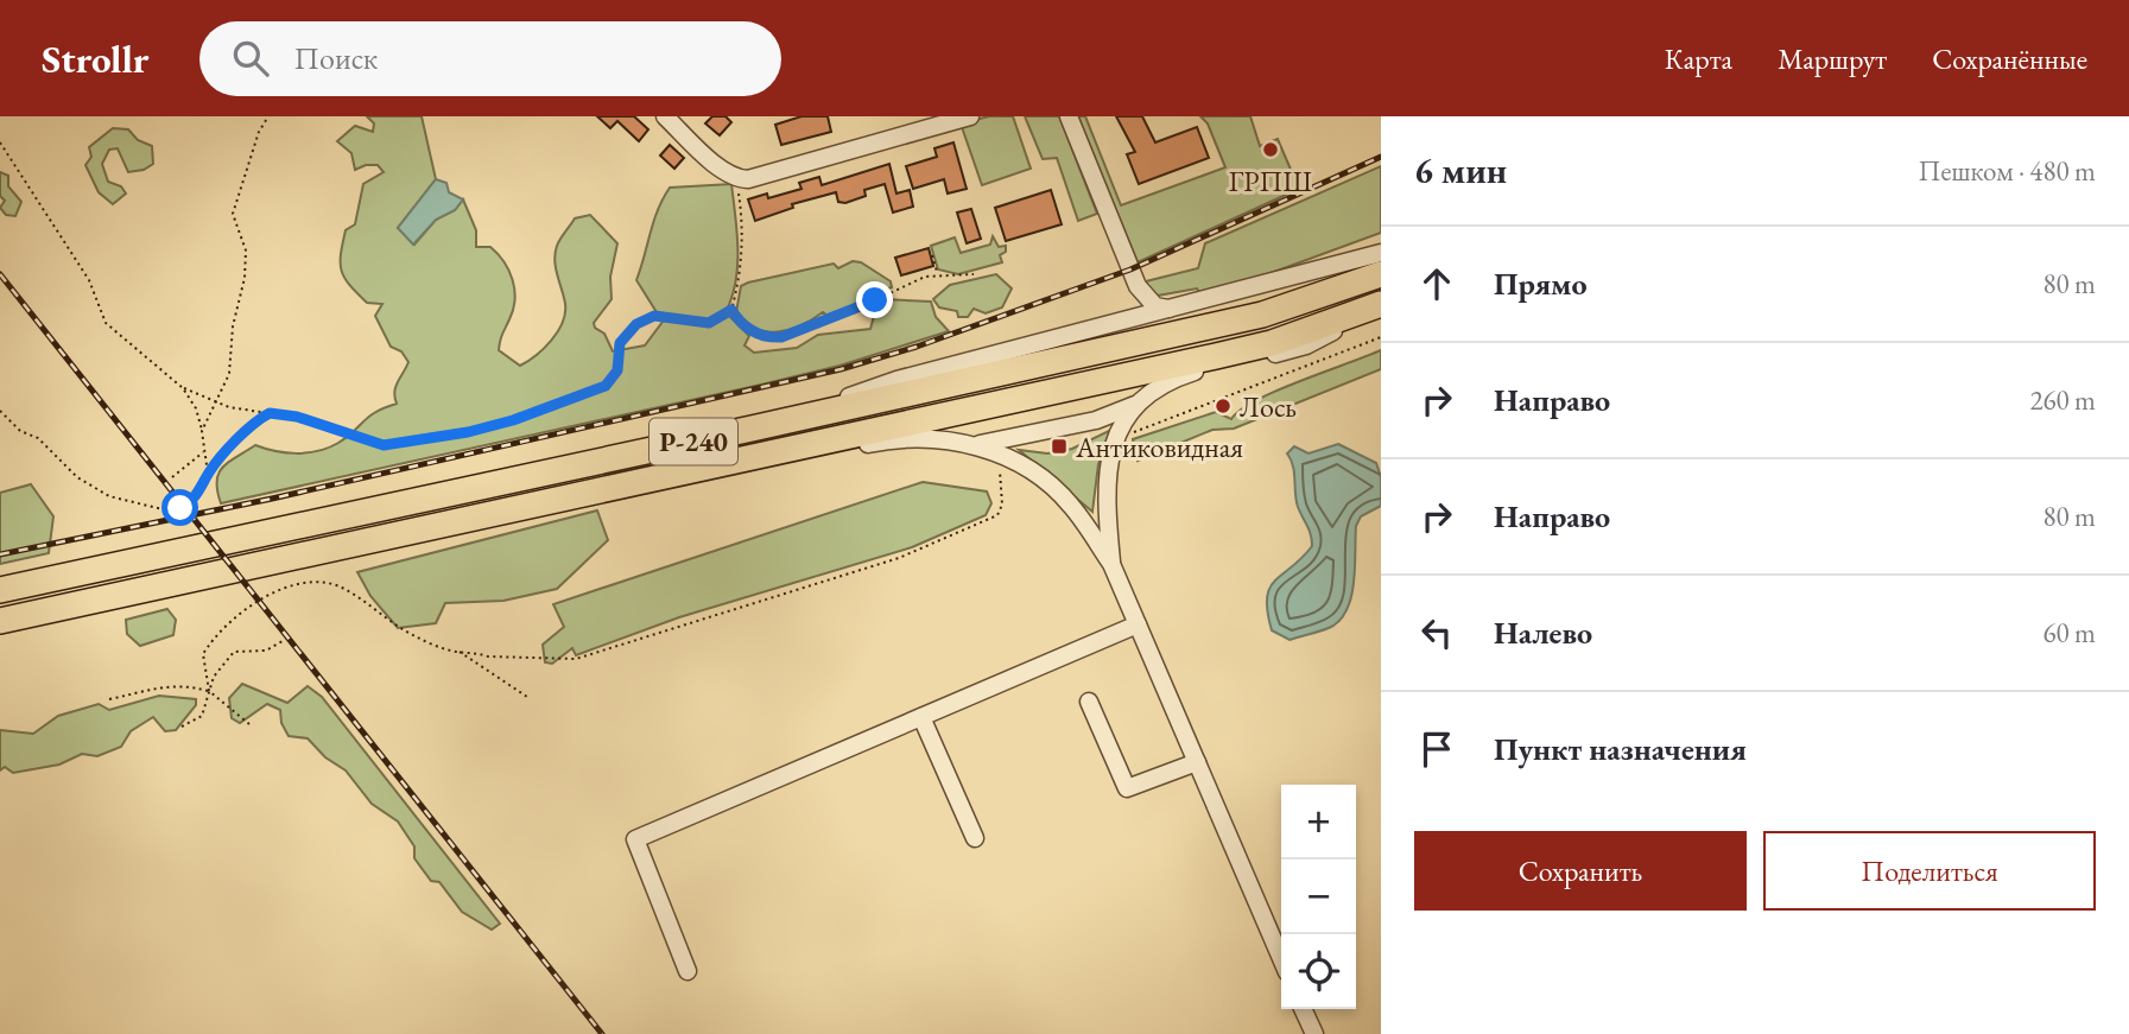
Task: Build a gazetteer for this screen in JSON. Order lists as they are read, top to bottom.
{
  "streets": {
    "highway": ["Р-240"]
  },
  "places": {
    "other": ["ГРПШ", "Лось"],
    "transit": ["Антиковидная"]
  },
  "page": {
    "header": "Strollr",
    "search": "Поиск",
    "nav": ["Карта", "Маршрут", "Сохранённые"],
    "heading": ["6 мин", "Пешком · 480 m"],
    "list": [
      ["Прямо", "80 m"],
      ["Направо", "260 m"],
      ["Направо", "80 m"],
      ["Налево", "60 m"],
      "Пункт назначения"
    ],
    "map_buttons": ["+", "−"],
    "buttons": ["Сохранить", "Поделиться"]
  }
}
